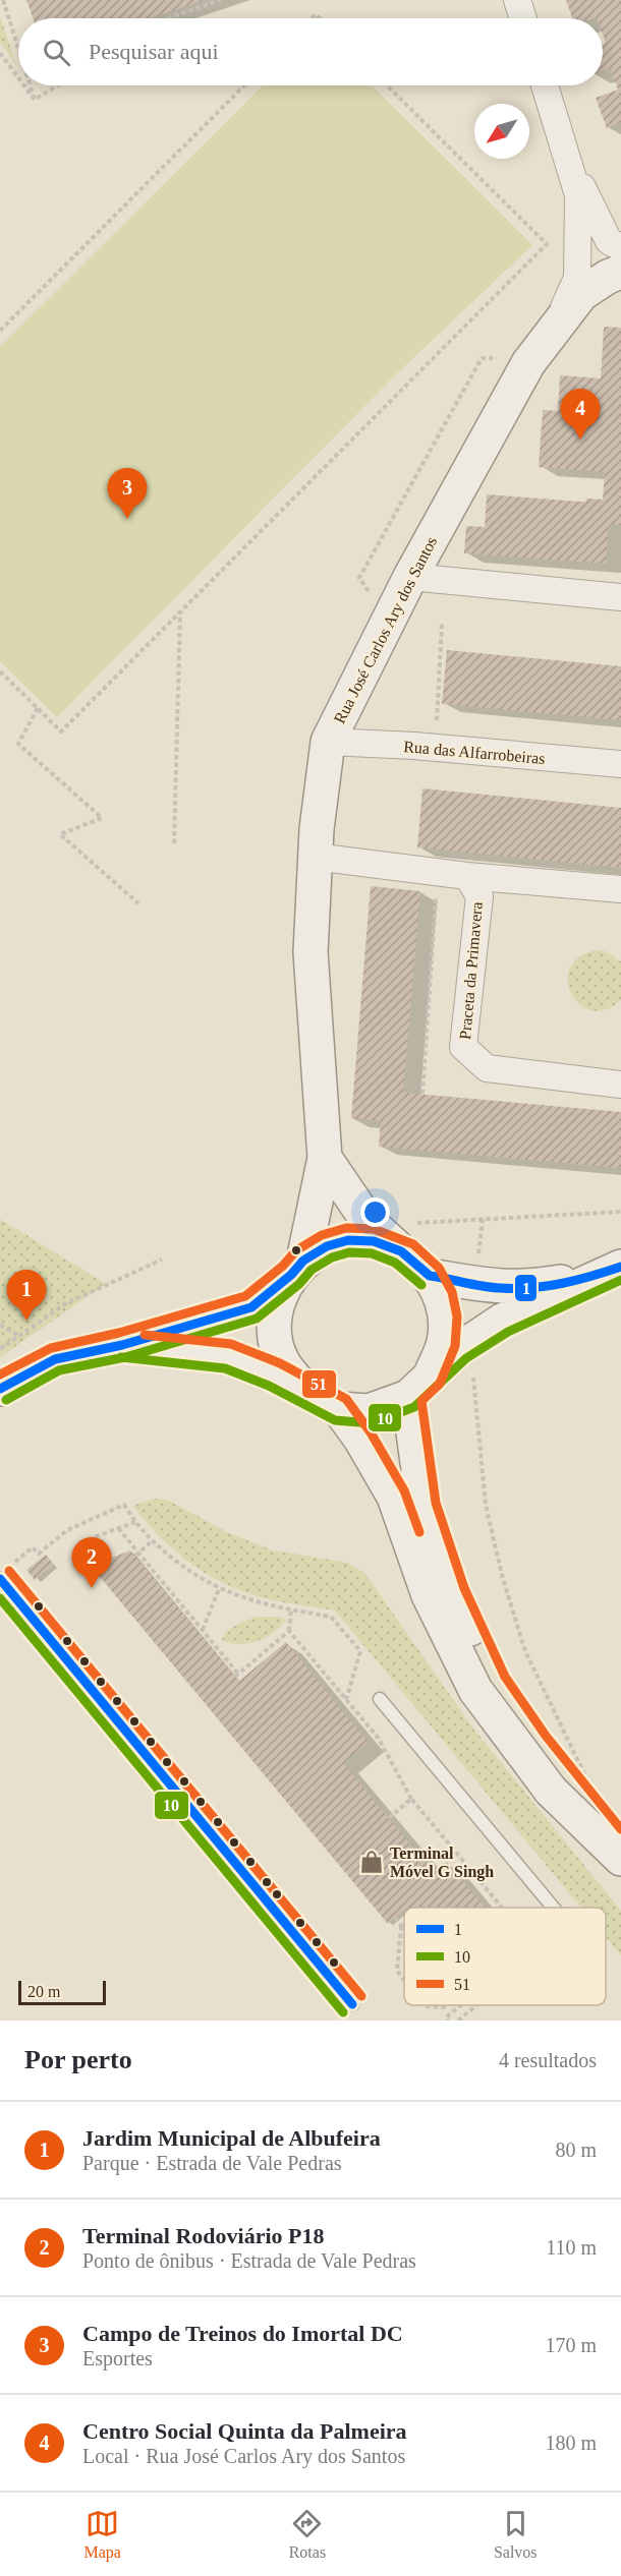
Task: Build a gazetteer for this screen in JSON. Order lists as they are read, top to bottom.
{
  "streets": {
    "street": ["Rua José Carlos Ary dos Santos", "Rua das Alfarrobeiras", "Praceta da Primavera"]
  },
  "crossings": [
    ["Rua José Carlos Ary dos Santos", "Rua das Alfarrobeiras"],
    ["Rua José Carlos Ary dos Santos", "Praceta da Primavera"]
  ],
  "places": {
    "shop": ["Terminal Móvel G Singh"]
  },
  "lines": ["transit line 51", "transit line 1", "transit line 10"],
  "legend": ["1", "10", "51"],
  "scale_bar": "20 m",
  "north": "bottom left",
  "page": {
    "search": "Pesquisar aqui",
    "pins": [
      "4",
      "3",
      "1",
      "2"
    ],
    "scale": "20 m",
    "heading": ["Por perto", "4 resultados"],
    "list": [
      {
        "mark": "1",
        "name": "Jardim Municipal de Albufeira",
        "note": "Parque · Estrada de Vale Pedras",
        "value": "80 m"
      },
      {
        "mark": "2",
        "name": "Terminal Rodoviário P18",
        "note": "Ponto de ônibus · Estrada de Vale Pedras",
        "value": "110 m"
      },
      {
        "mark": "3",
        "name": "Campo de Treinos do Imortal DC",
        "note": "Esportes",
        "value": "170 m"
      },
      {
        "mark": "4",
        "name": "Centro Social Quinta da Palmeira",
        "note": "Local · Rua José Carlos Ary dos Santos",
        "value": "180 m"
      }
    ],
    "nav": ["Mapa", "Rotas", "Salvos"]
  }
}
